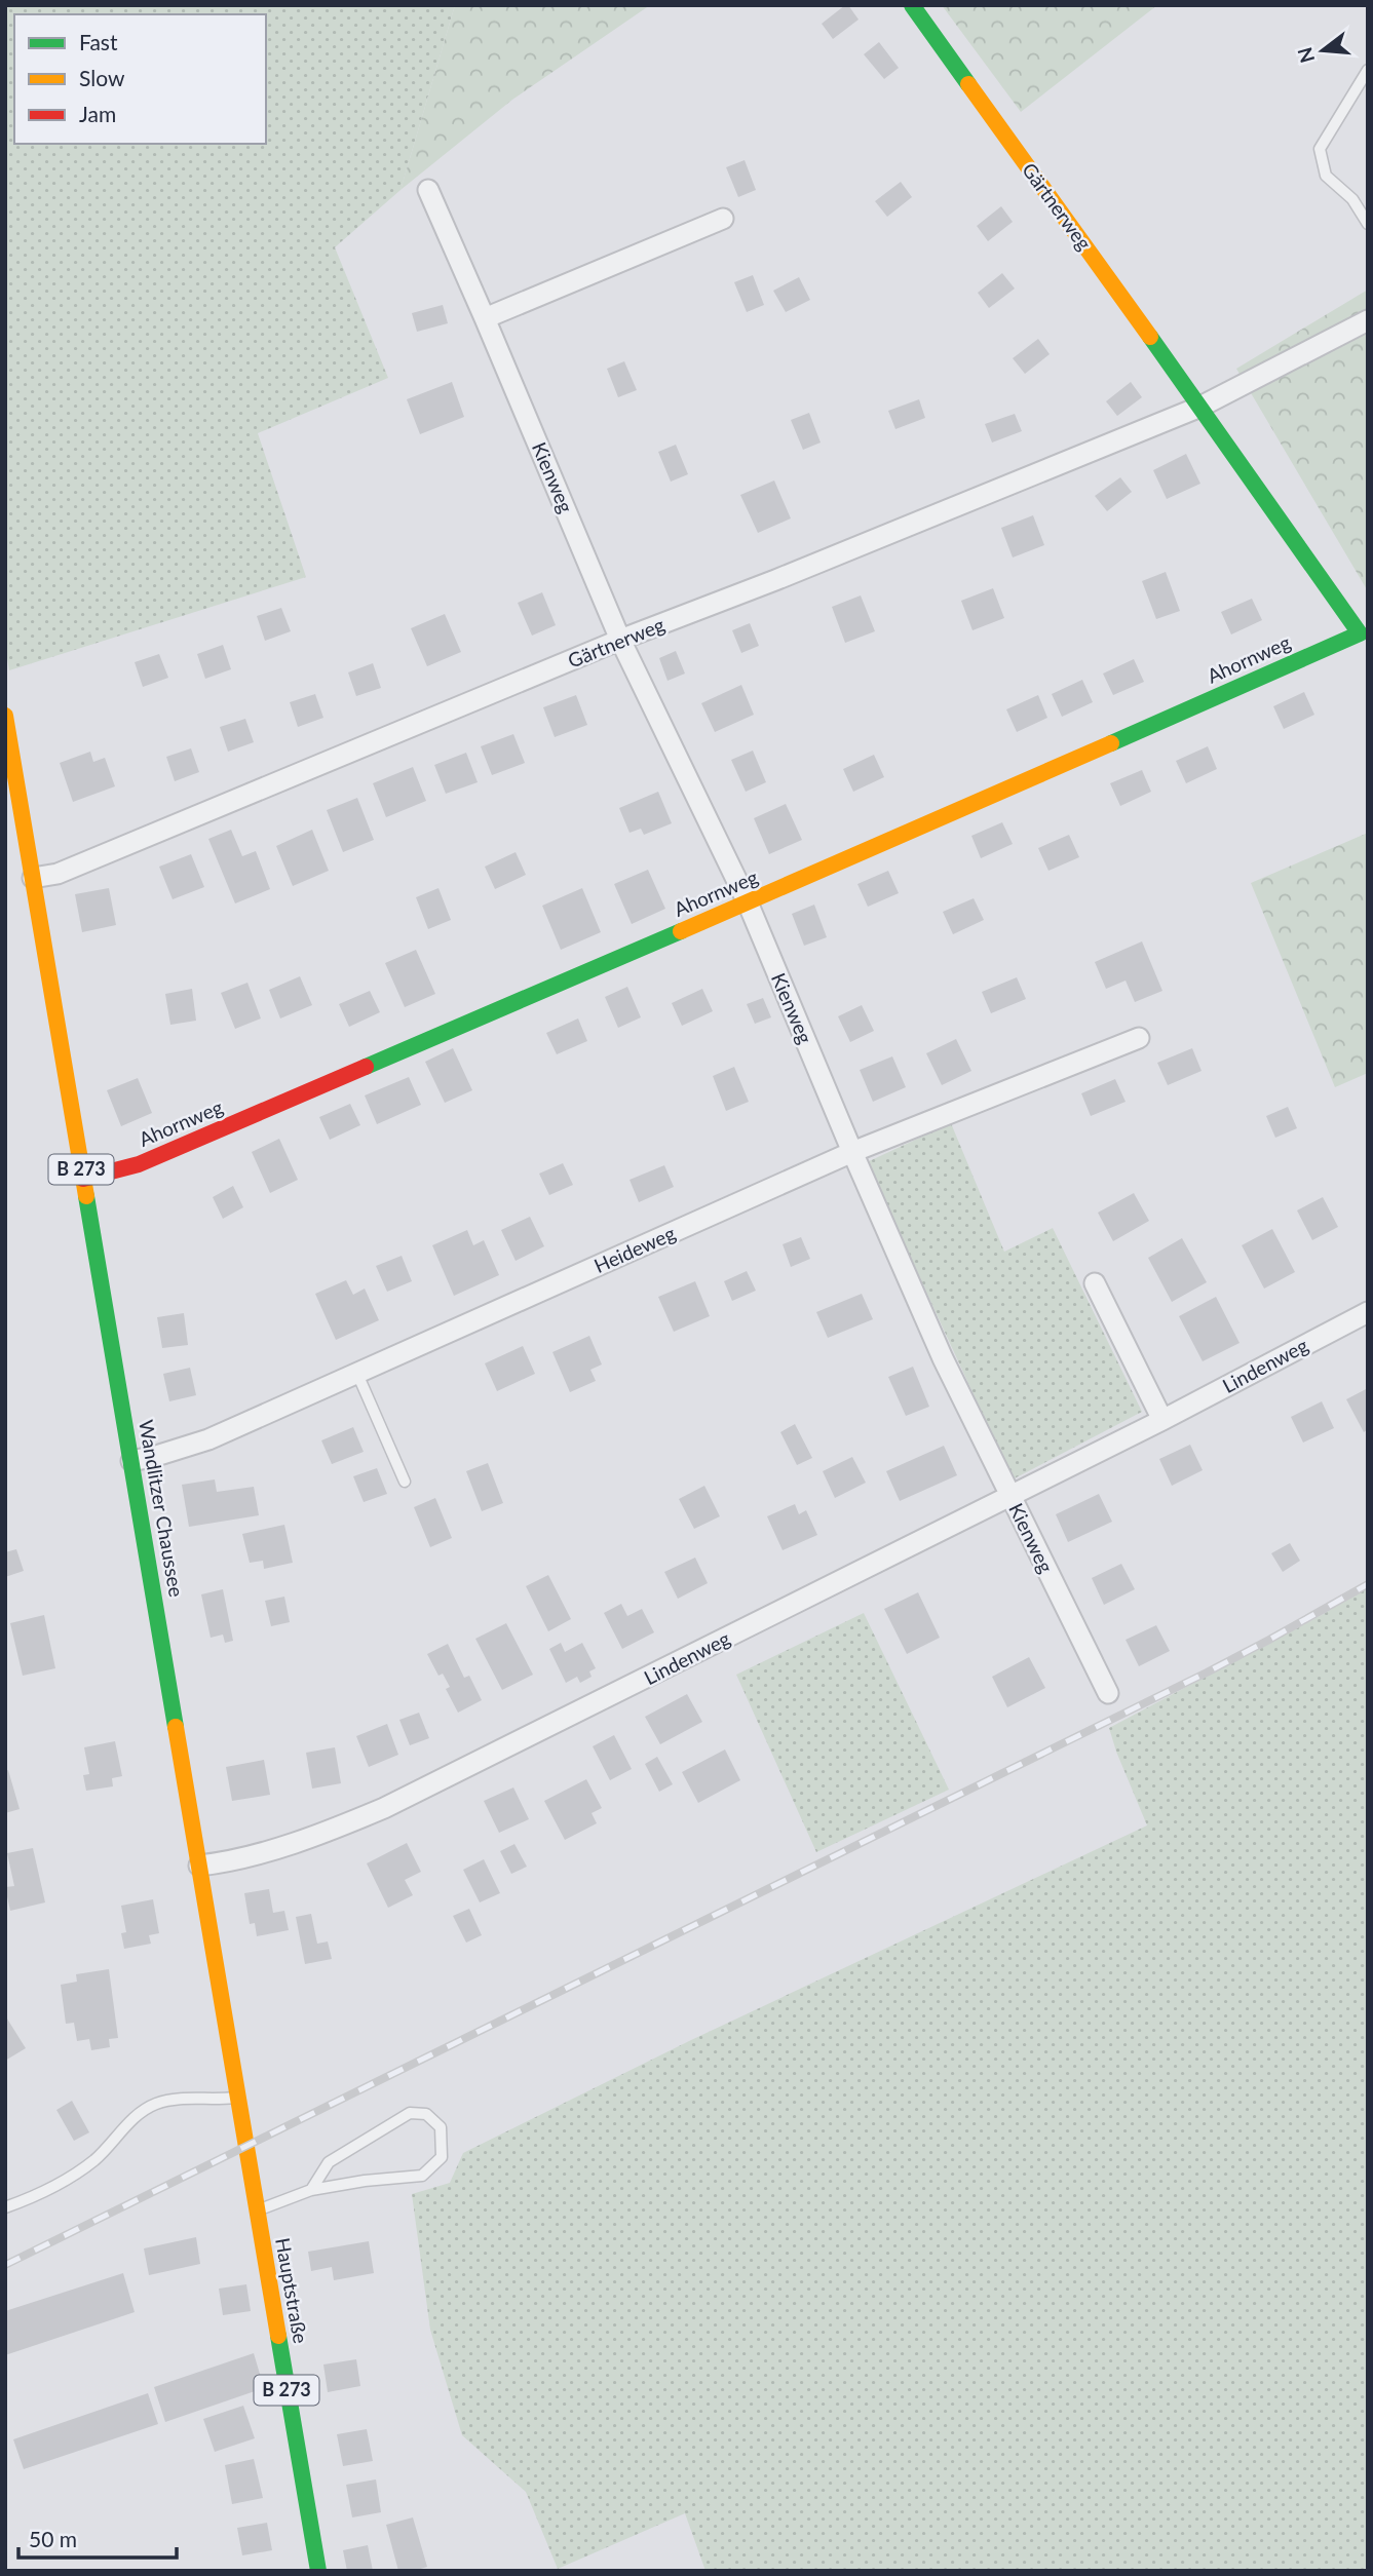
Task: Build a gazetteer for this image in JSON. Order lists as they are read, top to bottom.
{
  "streets": {
    "street": [
      "Gärtnerweg",
      "Kienweg",
      "Ahornweg",
      "B 273",
      "Heideweg",
      "Lindenweg",
      "Wandlitzer Chaussee",
      "Hauptstraße"
    ]
  },
  "crossings": [
    ["Gärtnerweg", "Kienweg"],
    ["Gärtnerweg", "Ahornweg"],
    ["Gärtnerweg", "B 273"],
    ["Gärtnerweg", "Wandlitzer Chaussee"],
    ["Kienweg", "Ahornweg"],
    ["Kienweg", "Heideweg"],
    ["Kienweg", "Lindenweg"],
    ["Ahornweg", "Wandlitzer Chaussee"],
    ["B 273", "Wandlitzer Chaussee"],
    ["Heideweg", "Wandlitzer Chaussee"],
    ["Lindenweg", "Wandlitzer Chaussee"],
    ["Wandlitzer Chaussee", "Hauptstraße"]
  ],
  "legend": ["Fast", "Slow", "Jam"],
  "scale_bar": "50 m",
  "north": "left"
}
